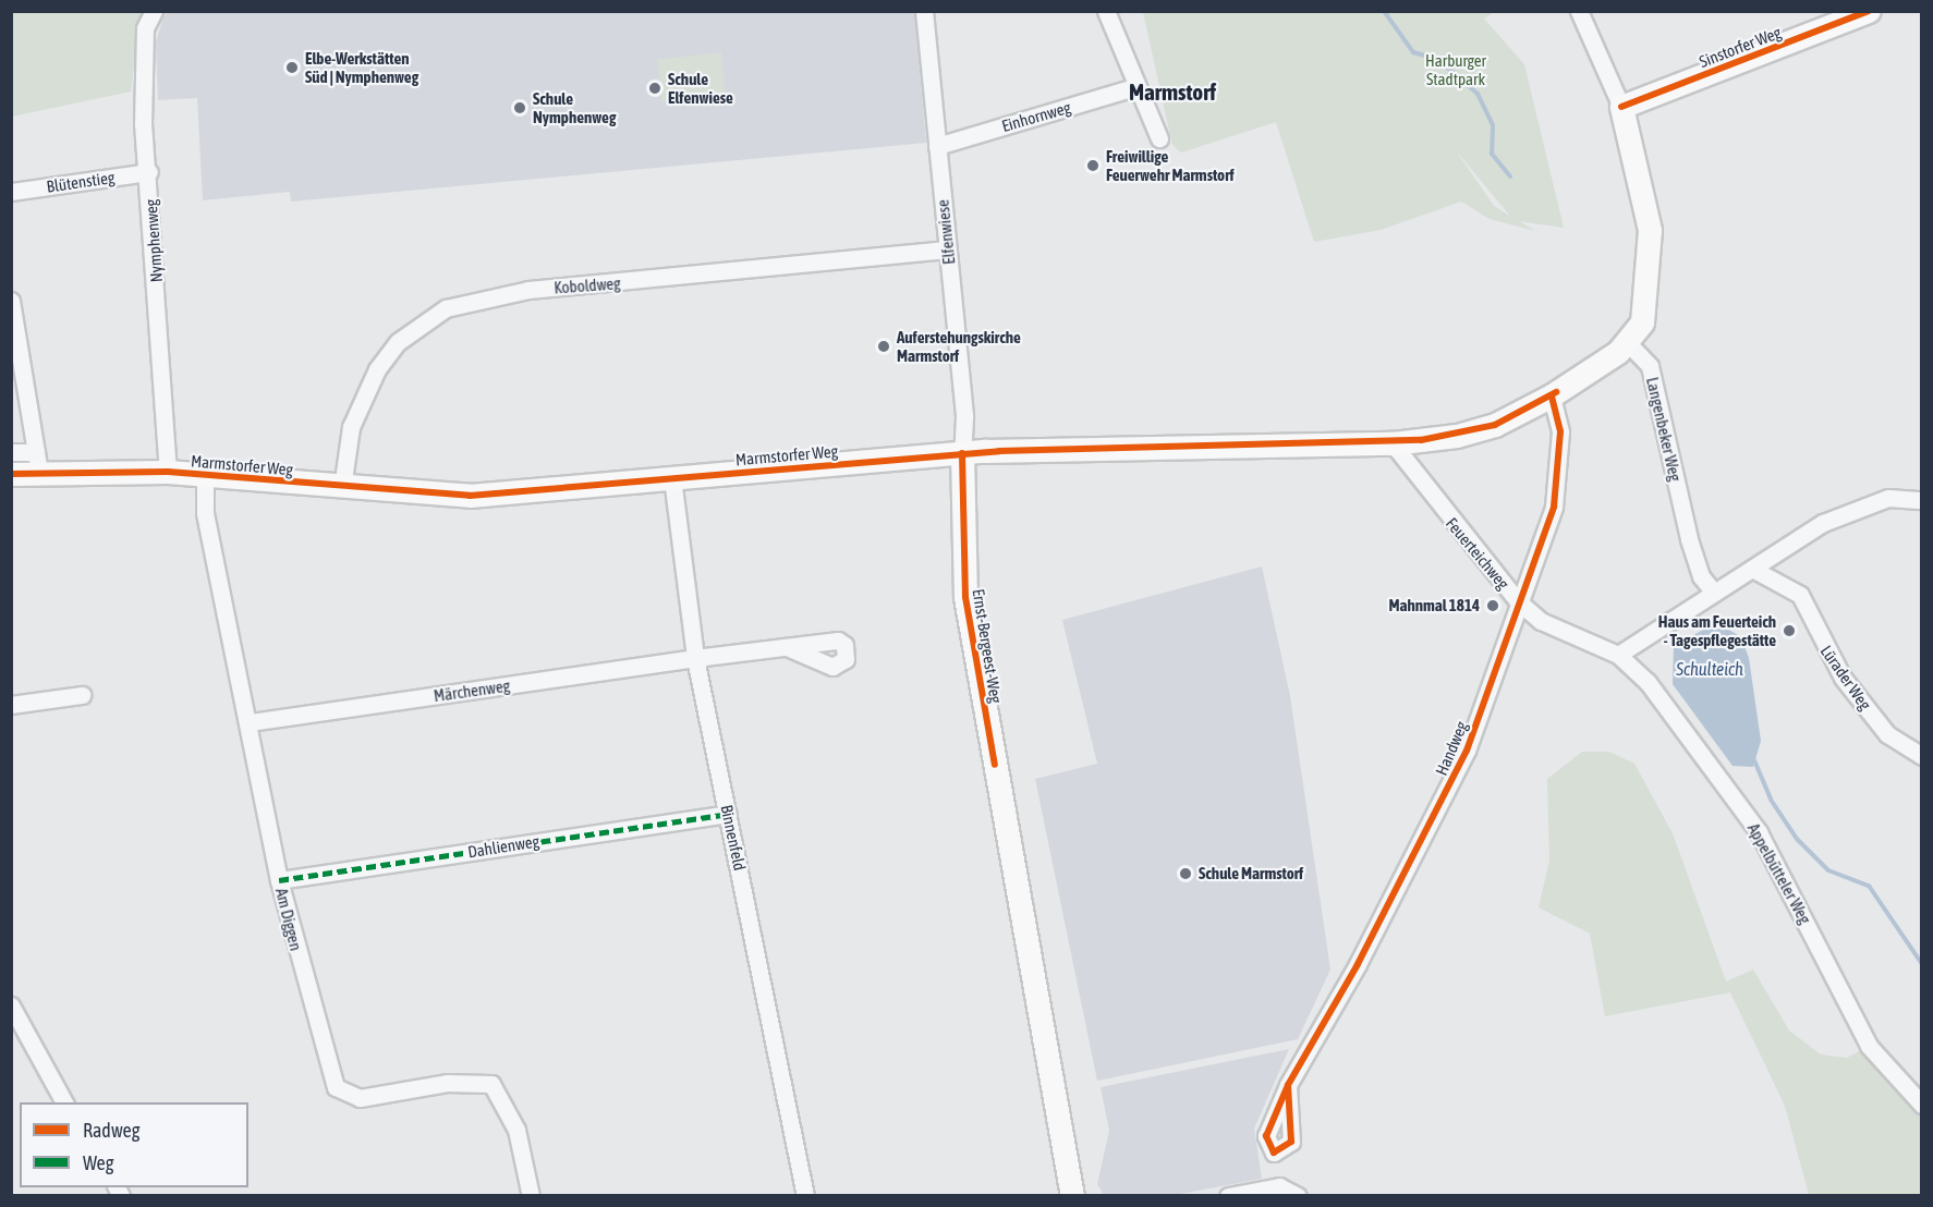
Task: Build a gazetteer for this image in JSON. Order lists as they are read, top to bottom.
{
  "streets": {
    "street": [
      "Sinstorfer Weg",
      "Einhornweg",
      "Blütenstieg",
      "Elfenwiese",
      "Nymphenweg",
      "Koboldweg",
      "Langenbeker Weg",
      "Marmstorfer Weg",
      "Feuerteichweg",
      "Ernst-Bergeest-Weg",
      "Lürader Weg",
      "Märchenweg",
      "Handweg",
      "Binnenfeld",
      "Dahlienweg",
      "Appelbütteler Weg",
      "Am Diggen"
    ]
  },
  "crossings": [
    ["Einhornweg", "Elfenwiese"],
    ["Blütenstieg", "Nymphenweg"],
    ["Elfenwiese", "Koboldweg"],
    ["Elfenwiese", "Marmstorfer Weg"],
    ["Elfenwiese", "Ernst-Bergeest-Weg"],
    ["Nymphenweg", "Marmstorfer Weg"],
    ["Koboldweg", "Marmstorfer Weg"],
    ["Langenbeker Weg", "Marmstorfer Weg"],
    ["Marmstorfer Weg", "Feuerteichweg"],
    ["Marmstorfer Weg", "Ernst-Bergeest-Weg"],
    ["Marmstorfer Weg", "Handweg"],
    ["Marmstorfer Weg", "Binnenfeld"],
    ["Marmstorfer Weg", "Am Diggen"],
    ["Feuerteichweg", "Handweg"],
    ["Feuerteichweg", "Appelbütteler Weg"],
    ["Märchenweg", "Binnenfeld"],
    ["Märchenweg", "Am Diggen"],
    ["Binnenfeld", "Dahlienweg"],
    ["Dahlienweg", "Am Diggen"]
  ],
  "districts": ["Marmstorf"],
  "water": ["Schulteich"],
  "parks": ["Harburger Stadtpark"],
  "places": [
    "Elbe-Werkstätten Süd | Nymphenweg",
    "Schule Elfenwiese",
    "Schule Nymphenweg",
    "Freiwillige Feuerwehr Marmstorf",
    "Auferstehungskirche Marmstorf",
    "Mahnmal 1814",
    "Haus am Feuerteich - Tagespflegestätte",
    "Schule Marmstorf"
  ],
  "legend": ["Radweg", "Weg"]
}
